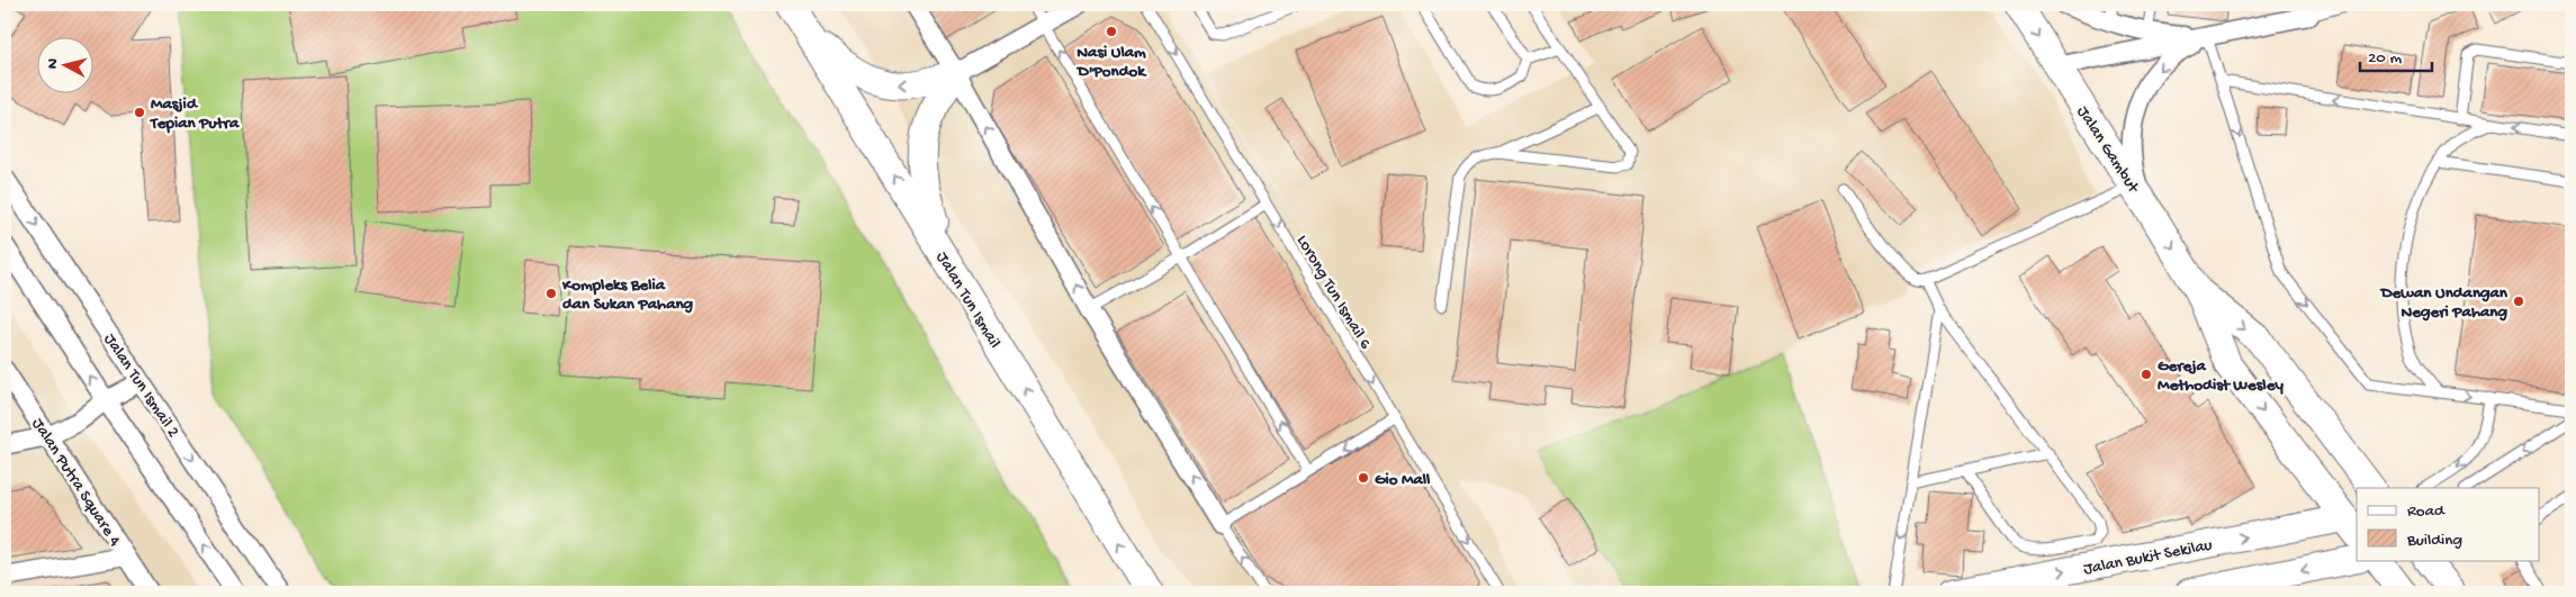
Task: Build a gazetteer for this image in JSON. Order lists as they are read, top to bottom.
{
  "streets": {
    "street": [
      "Jalan Gambut",
      "Jalan Tun Ismail",
      "Jalan Tun Ismail 2",
      "Jalan Putra Square 4",
      "Jalan Bukit Sekilau"
    ],
    "lane": ["Lorong Tun Ismail 6"]
  },
  "crossings": [
    ["Jalan Gambut", "Jalan Bukit Sekilau"]
  ],
  "one_way": ["Jalan Gambut", "Lorong Tun Ismail 6"],
  "places": [
    "Nasi Ulam D'Pondok",
    "Masjid Tepian Putra",
    "Kompleks Belia dan Sukan Pahang",
    "Dewan Undangan Negeri Pahang",
    "Gereja Methodist Wesley",
    "Gio Mall"
  ],
  "legend": ["Road", "Building"],
  "scale_bar": "20 m",
  "north": "left"
}
